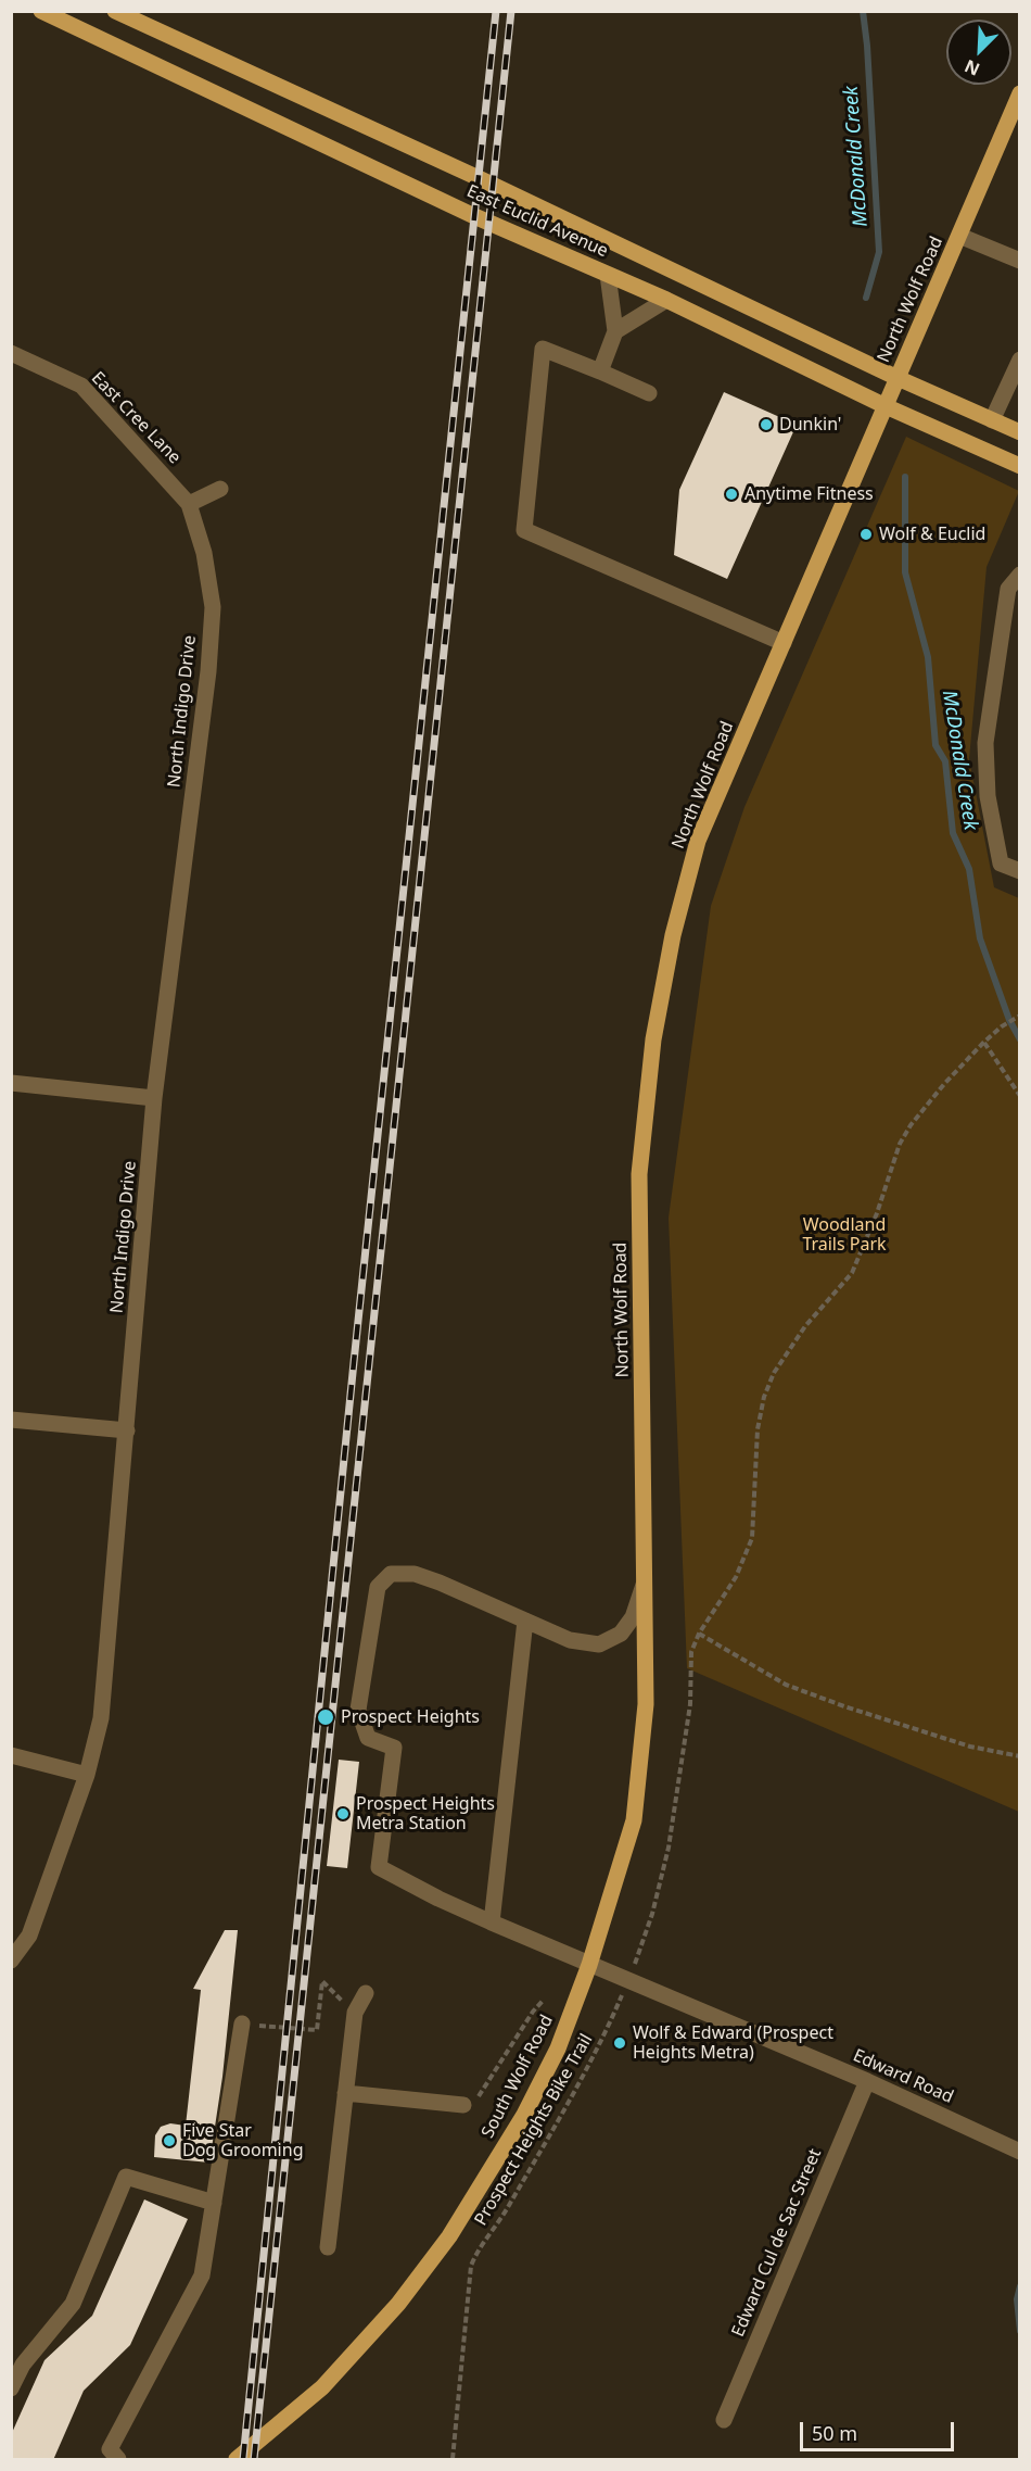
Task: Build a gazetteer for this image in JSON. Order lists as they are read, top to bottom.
{
  "streets": {
    "main road": ["East Euclid Avenue", "North Wolf Road", "South Wolf Road"],
    "street": [
      "East Cree Lane",
      "North Indigo Drive",
      "Edward Road",
      "Edward Cul de Sac Street"
    ],
    "path": ["Prospect Heights Bike Trail"]
  },
  "crossings": [
    ["East Euclid Avenue", "North Wolf Road"],
    ["North Wolf Road", "South Wolf Road"],
    ["East Cree Lane", "North Indigo Drive"],
    ["South Wolf Road", "Edward Road"],
    ["Edward Road", "Edward Cul de Sac Street"]
  ],
  "water": ["McDonald Creek"],
  "parks": ["Woodland Trails Park"],
  "places": [
    "Dunkin'",
    "Anytime Fitness",
    "Wolf & Euclid",
    "Prospect Heights",
    "Prospect Heights Metra Station",
    "Wolf & Edward (Prospect Heights Metra)",
    "Five Star Dog Grooming"
  ],
  "scale_bar": "50 m",
  "north": "bottom left"
}
